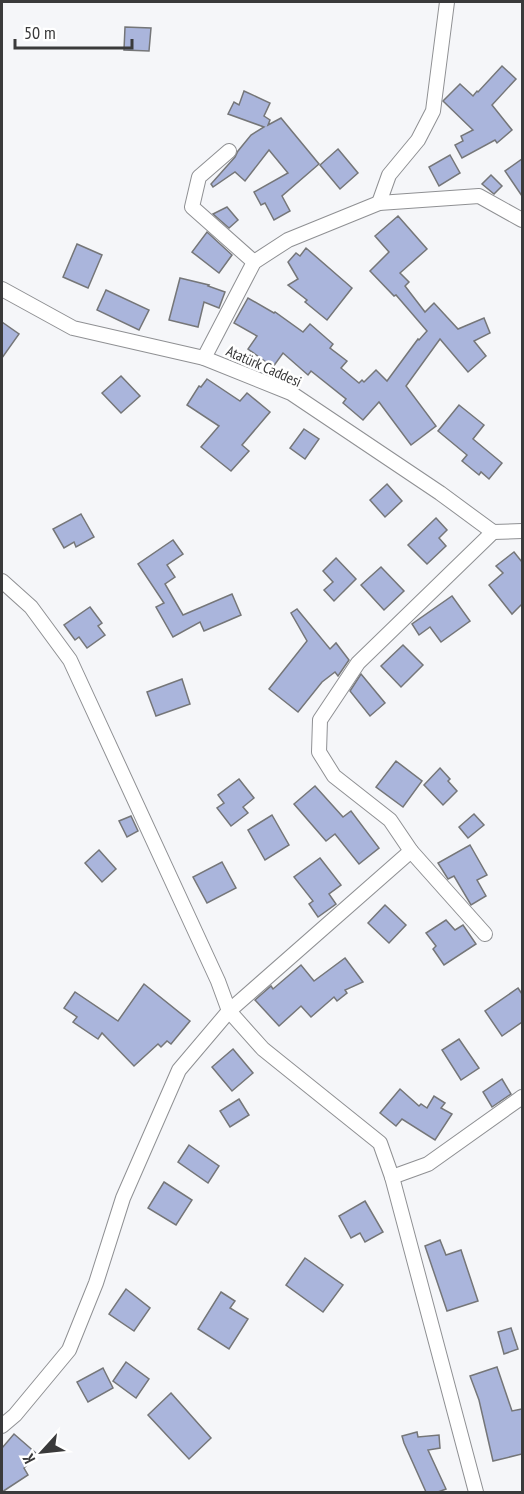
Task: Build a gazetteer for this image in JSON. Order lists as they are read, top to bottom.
{
  "streets": {
    "street": ["Atatürk Caddesi"]
  },
  "scale_bar": "50 m",
  "north": "bottom left"
}
